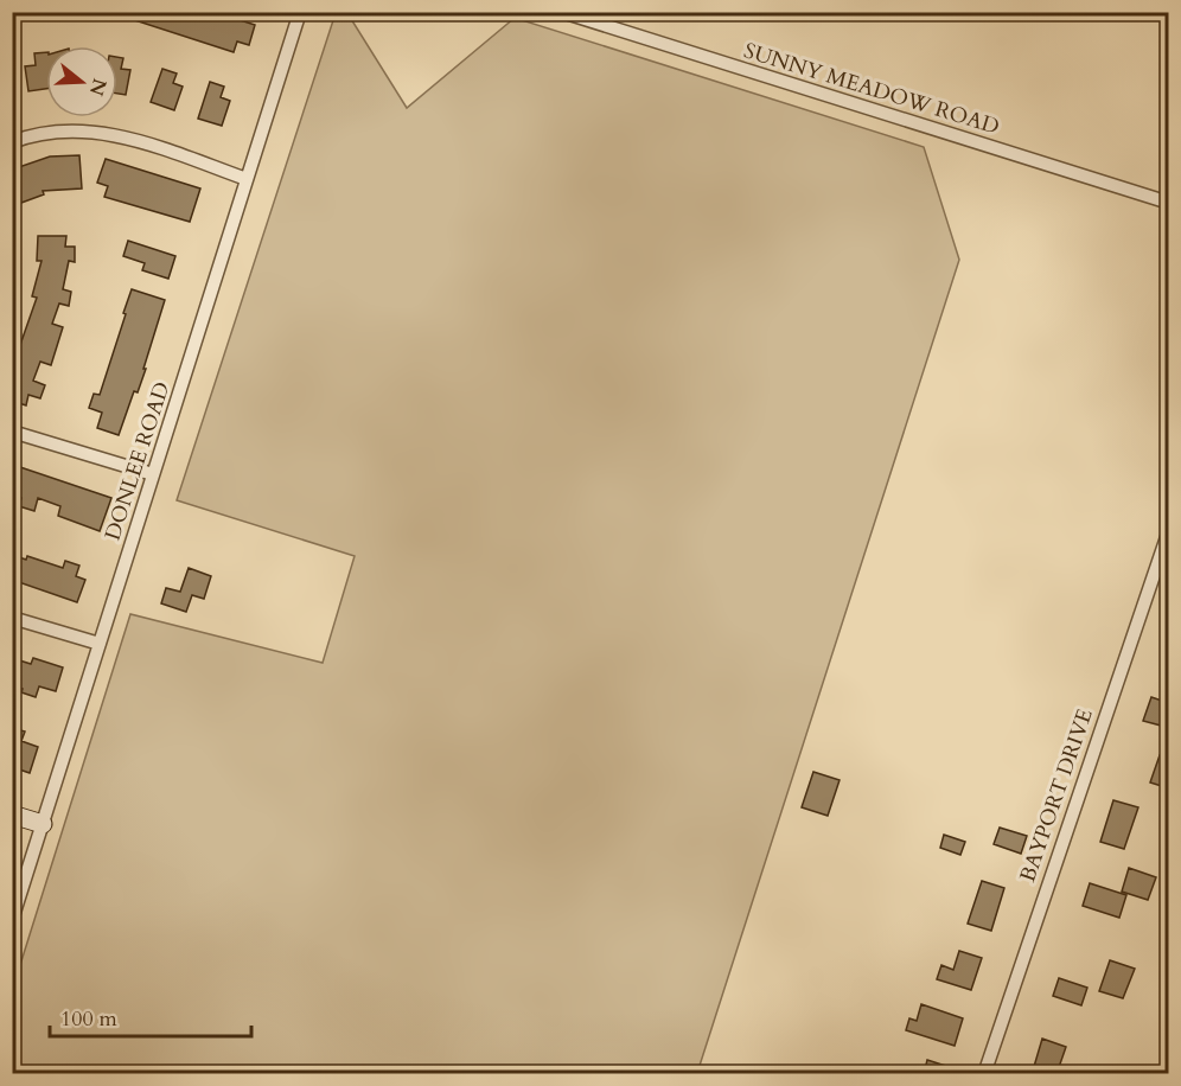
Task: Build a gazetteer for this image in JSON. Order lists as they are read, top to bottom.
{
  "streets": {
    "street": ["SUNNY MEADOW ROAD", "DONLEE ROAD", "BAYPORT DRIVE"]
  },
  "scale_bar": "100 m",
  "north": "right"
}
